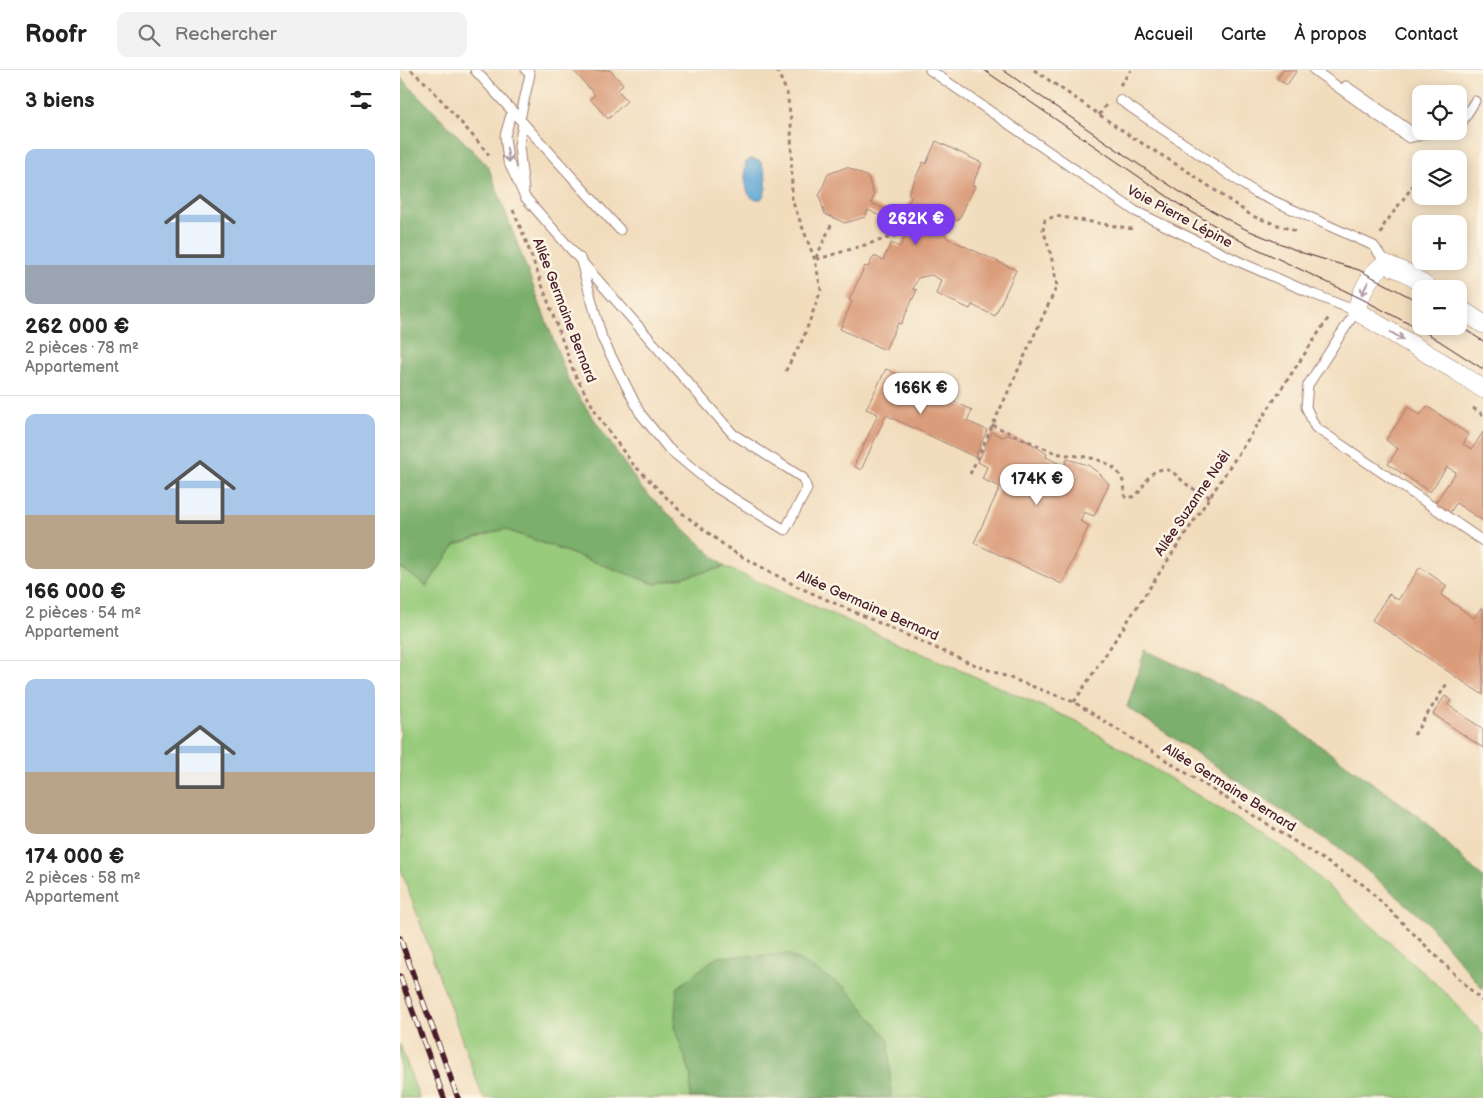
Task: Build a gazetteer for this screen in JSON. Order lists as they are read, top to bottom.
{
  "streets": {
    "lane": ["Voie Pierre Lépine"],
    "path": ["Allée Germaine Bernard", "Allée Suzanne Noël"]
  },
  "crossings": [
    ["Allée Germaine Bernard", "Allée Suzanne Noël"]
  ],
  "page": {
    "header": "Roofr",
    "search": "Rechercher",
    "nav": [
      "Accueil",
      "Carte",
      "À propos",
      "Contact"
    ],
    "heading": "3 biens",
    "map_buttons": ["+", "−"],
    "list": [
      {
        "name": "262 000 €",
        "note": "2 pièces · 78 m² · Appartement"
      },
      {
        "name": "166 000 €",
        "note": "2 pièces · 54 m² · Appartement"
      },
      {
        "name": "174 000 €",
        "note": "2 pièces · 58 m² · Appartement"
      }
    ],
    "price": ["262K €", "166K €", "174K €"]
  }
}
